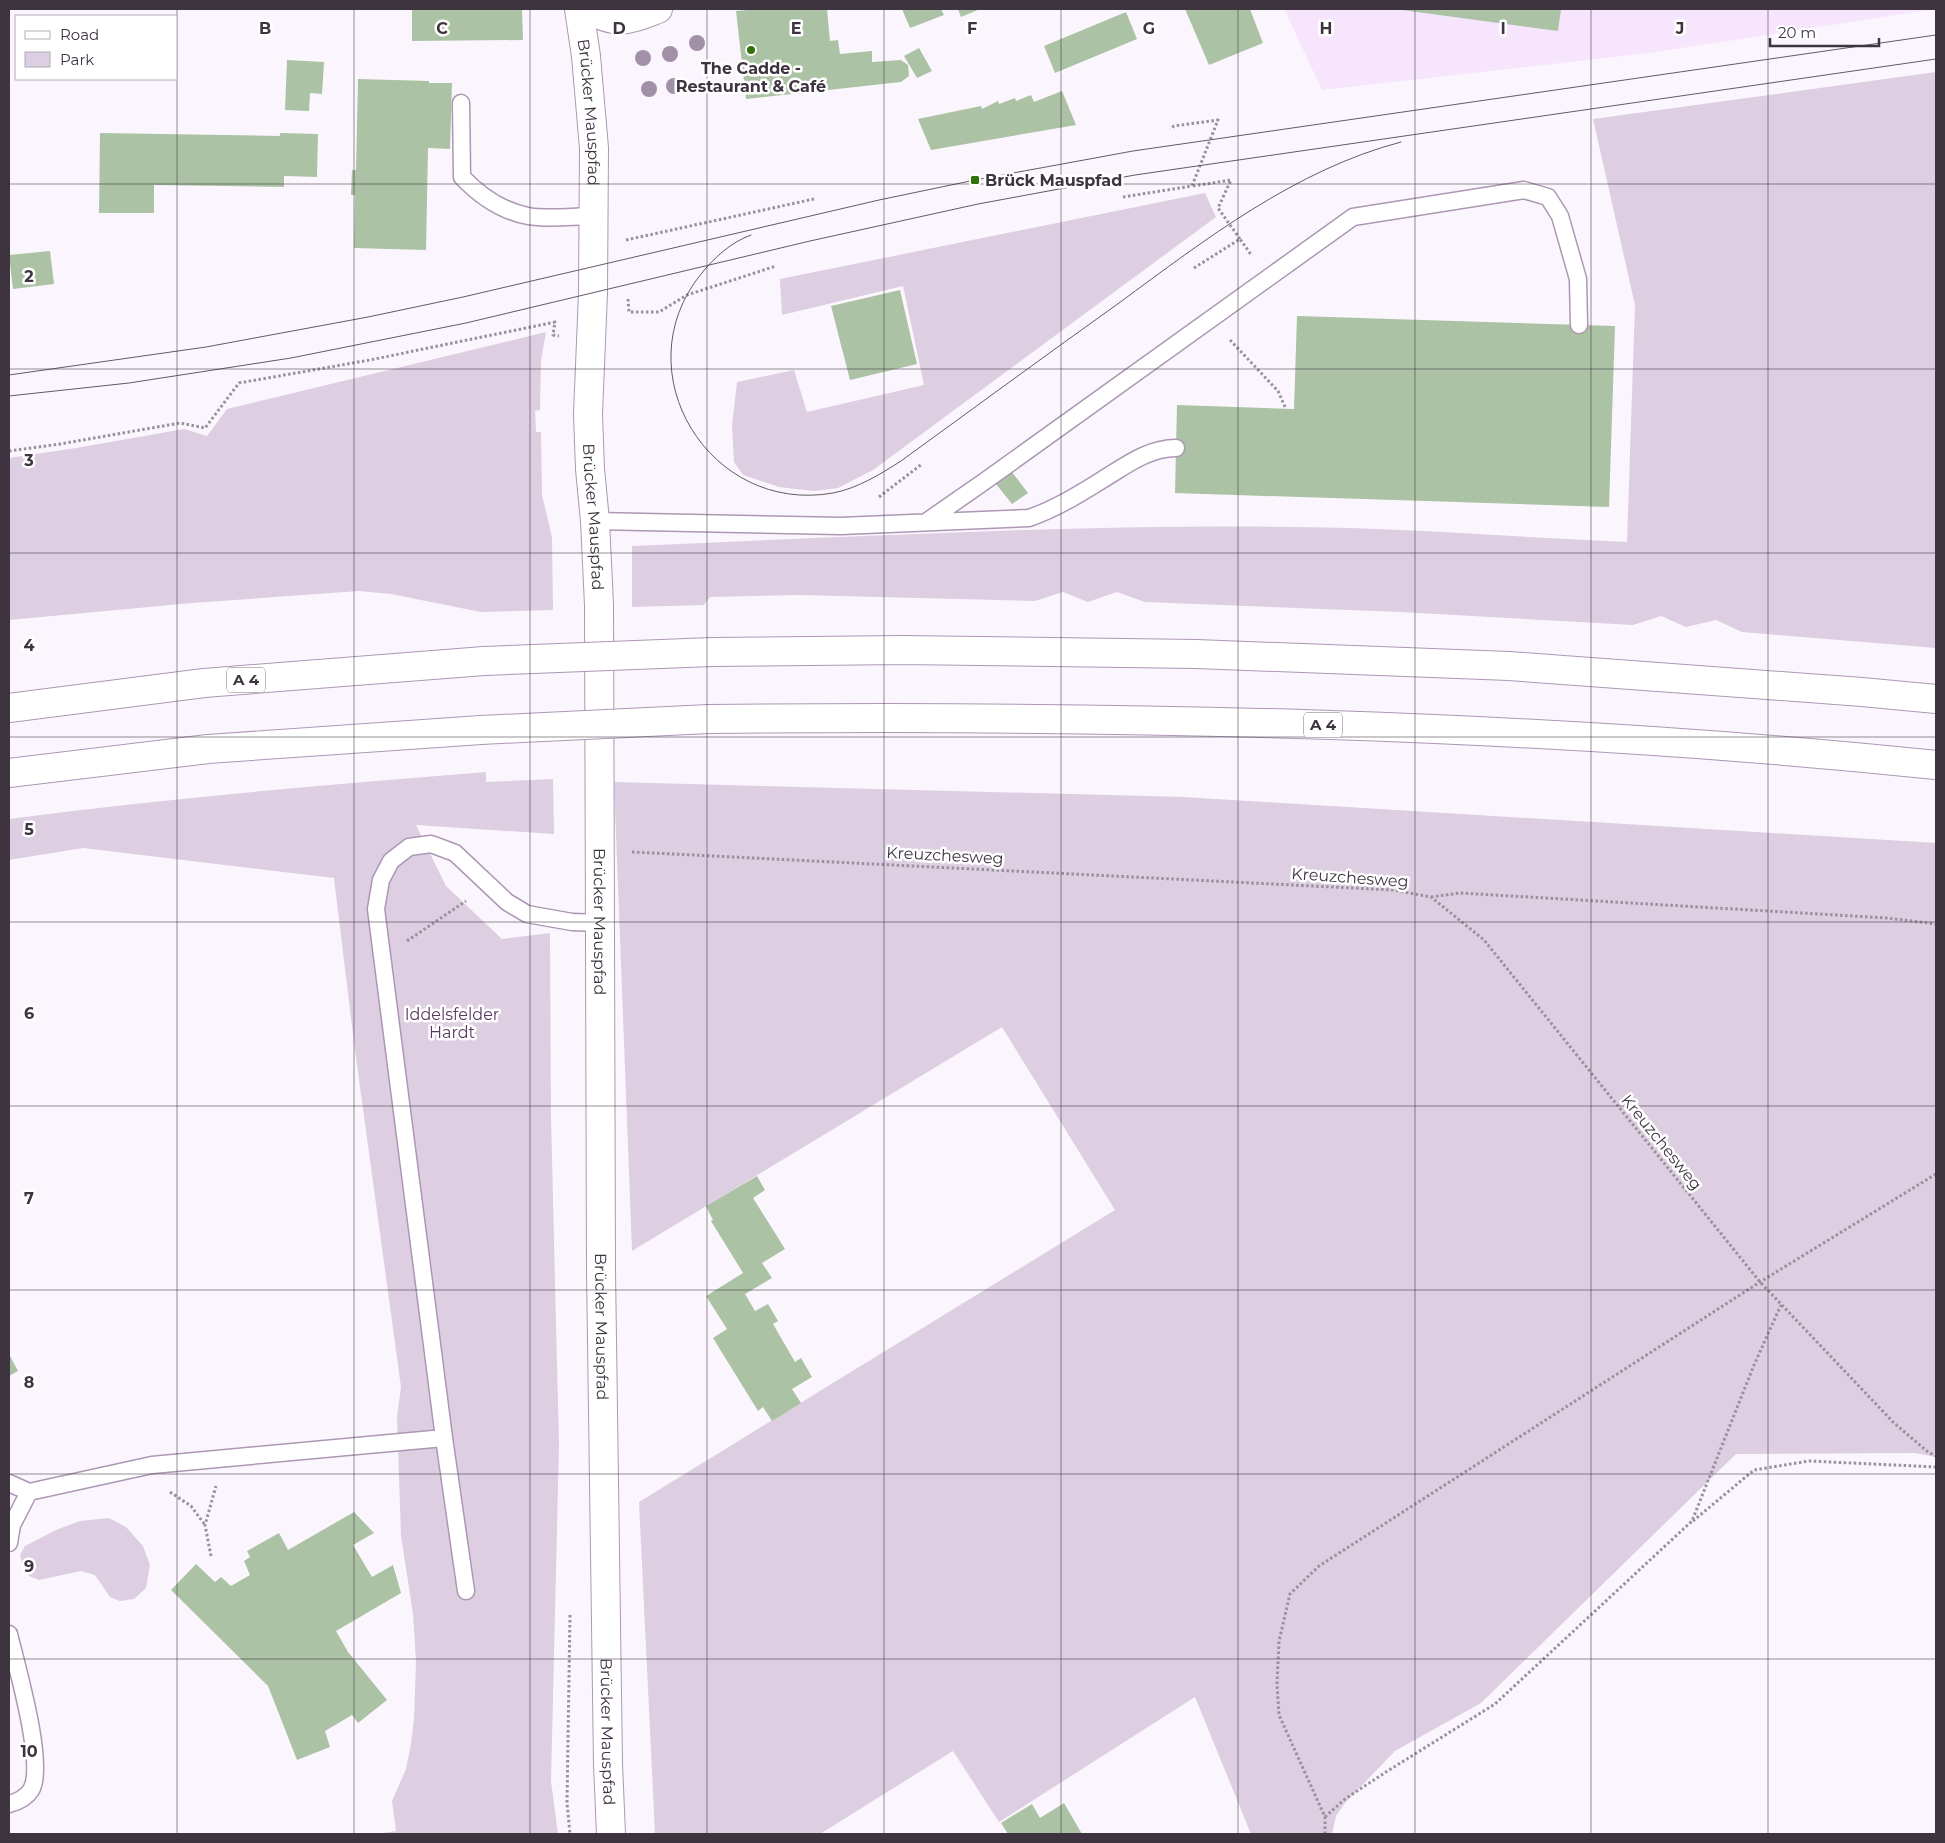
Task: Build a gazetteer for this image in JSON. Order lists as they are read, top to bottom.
{
  "streets": {
    "main road": ["Brücker Mauspfad", "A 4"],
    "path": ["Kreuzchesweg"]
  },
  "crossings": [
    ["Brücker Mauspfad", "Kreuzchesweg"]
  ],
  "parks": ["Iddelsfelder Hardt"],
  "places": {
    "other": ["The Cadde - Restaurant & Café"],
    "transit": ["Brück Mauspfad"]
  },
  "legend": ["Road", "Park"],
  "scale_bar": "20 m",
  "grid": {
    "columns": [
      "B",
      "C",
      "D",
      "E",
      "F",
      "G",
      "H",
      "I",
      "J"
    ],
    "rows": [
      "2",
      "3",
      "4",
      "5",
      "6",
      "7",
      "8",
      "9",
      "10"
    ]
  }
}
